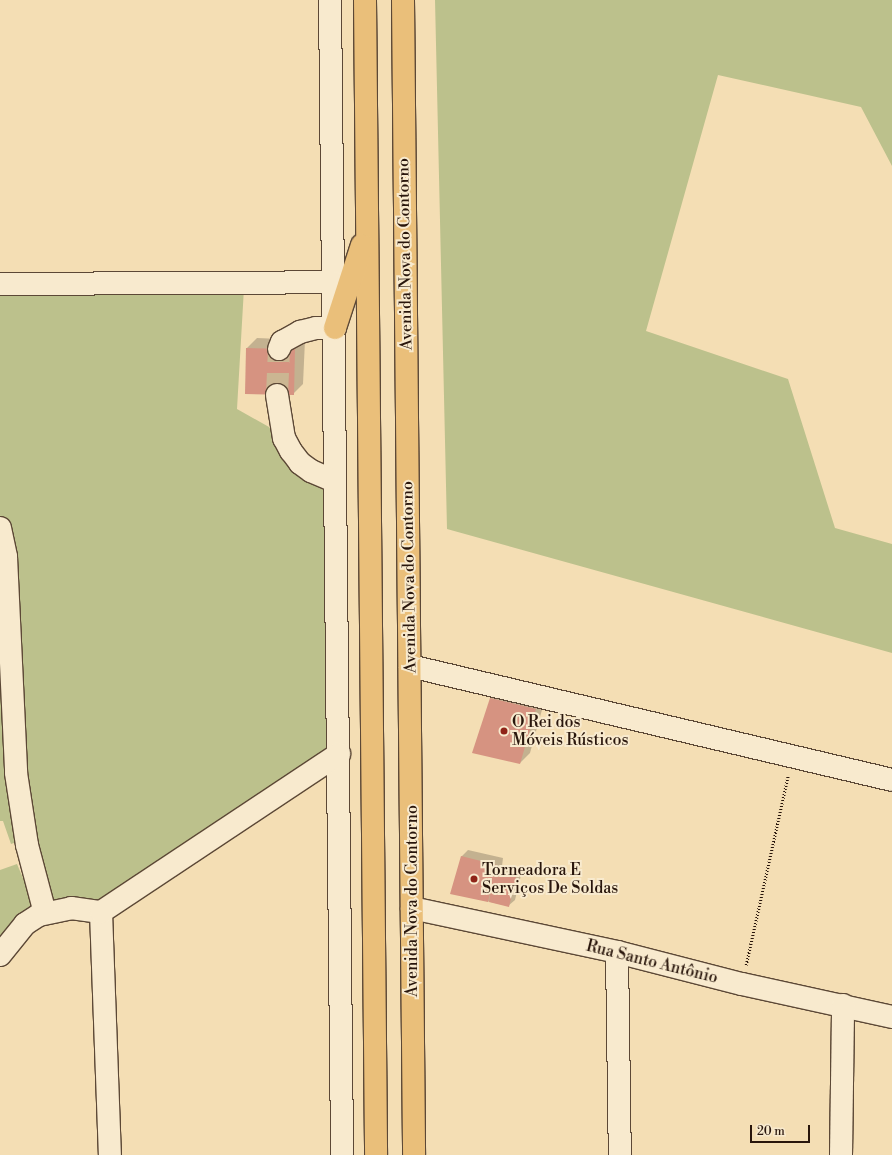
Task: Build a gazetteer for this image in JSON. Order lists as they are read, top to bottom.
{
  "streets": {
    "highway": ["Avenida Nova do Contorno"],
    "street": ["Rua Santo Antônio"]
  },
  "crossings": [
    ["Avenida Nova do Contorno", "Rua Santo Antônio"]
  ],
  "places": ["O Rei dos Móveis Rústicos", "Torneadora E Serviços De Soldas"],
  "scale_bar": "20 m"
}
